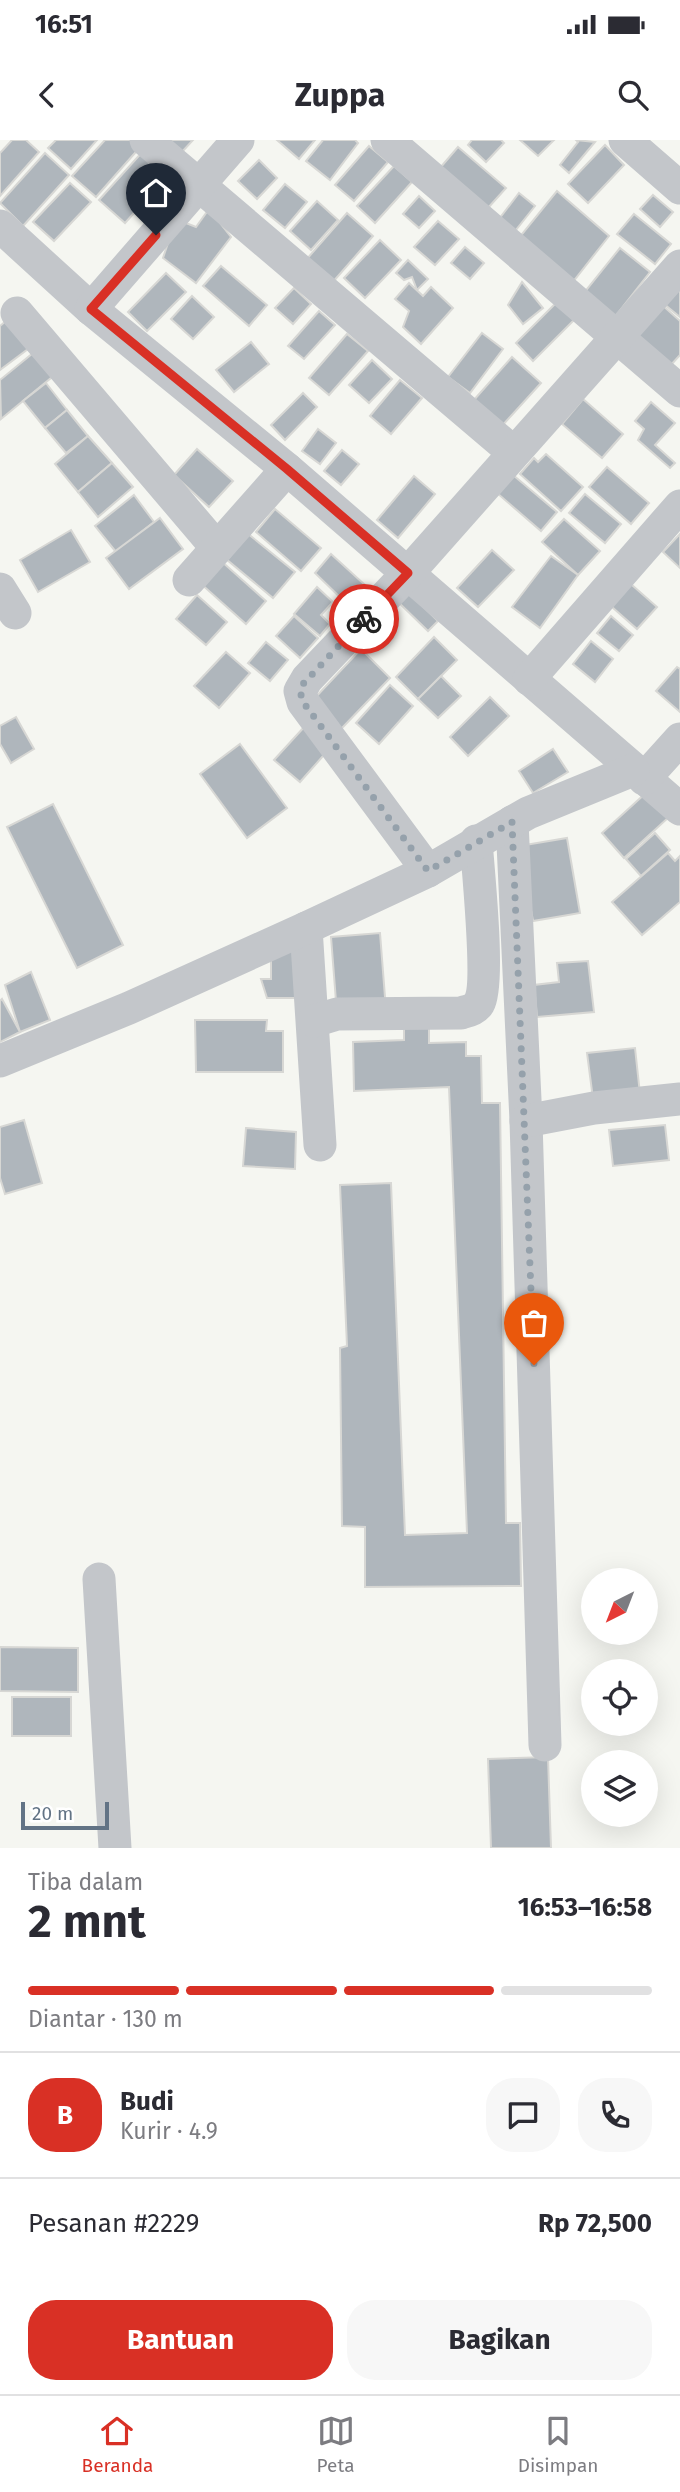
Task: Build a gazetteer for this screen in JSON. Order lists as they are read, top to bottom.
{
  "scale_bar": "20 m",
  "north": "bottom left",
  "page": {
    "status": "16:51",
    "header": "Zuppa",
    "scale": "20 m",
    "heading": ["2 mnt", "Tiba dalam", "16:53–16:58"],
    "panel": [
      "Budi",
      "Kurir · 4.9",
      "Pesanan #2229",
      "Rp 72,500"
    ],
    "bar": "Diantar · 130 m",
    "round": "B",
    "buttons": ["Bantuan", "Bagikan"],
    "tabs": ["Beranda", "Peta", "Disimpan"]
  }
}
